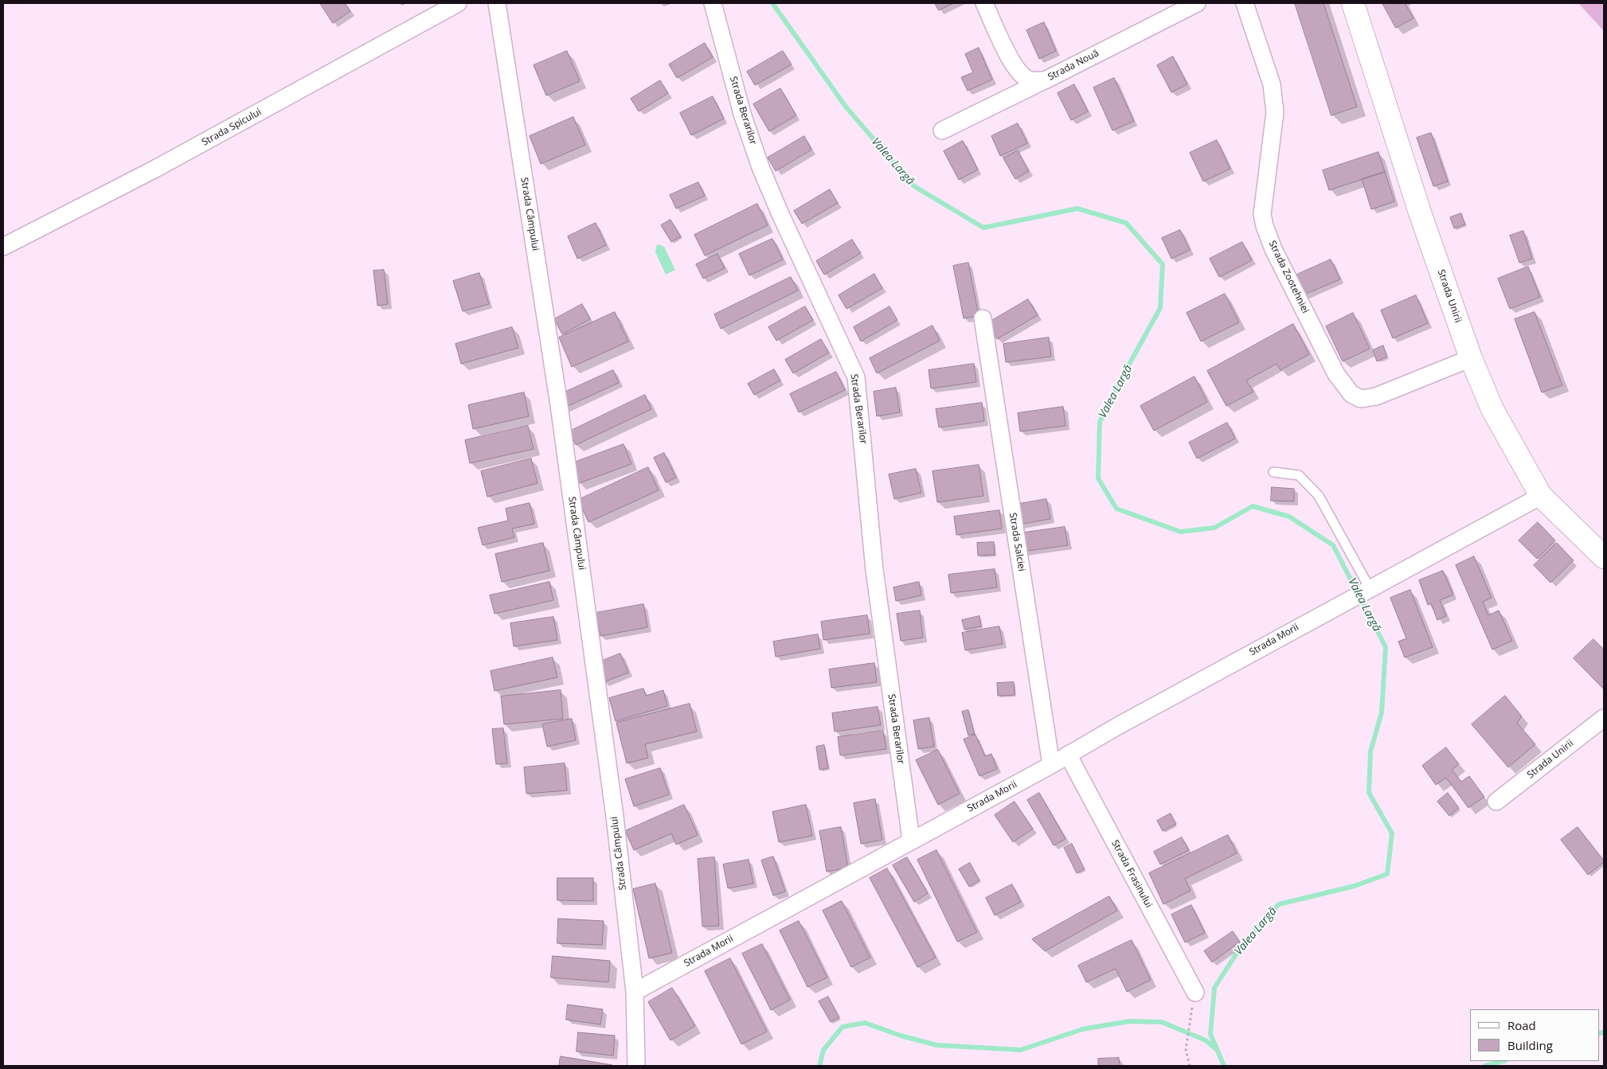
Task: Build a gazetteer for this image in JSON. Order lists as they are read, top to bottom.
{
  "streets": {
    "main road": ["Strada Unirii"],
    "street": [
      "Strada Nouă",
      "Strada Berarilor",
      "Strada Spicului",
      "Strada Câmpului",
      "Strada Zootehniei",
      "Strada Salciei",
      "Strada Morii",
      "Strada Frasinului"
    ]
  },
  "crossings": [
    ["Strada Berarilor", "Strada Morii"],
    ["Strada Câmpului", "Strada Morii"],
    ["Strada Zootehniei", "Strada Unirii"],
    ["Strada Unirii", "Strada Morii"],
    ["Strada Salciei", "Strada Morii"],
    ["Strada Morii", "Strada Frasinului"]
  ],
  "water": ["Valea Largă"],
  "legend": ["Road", "Building"]
}
